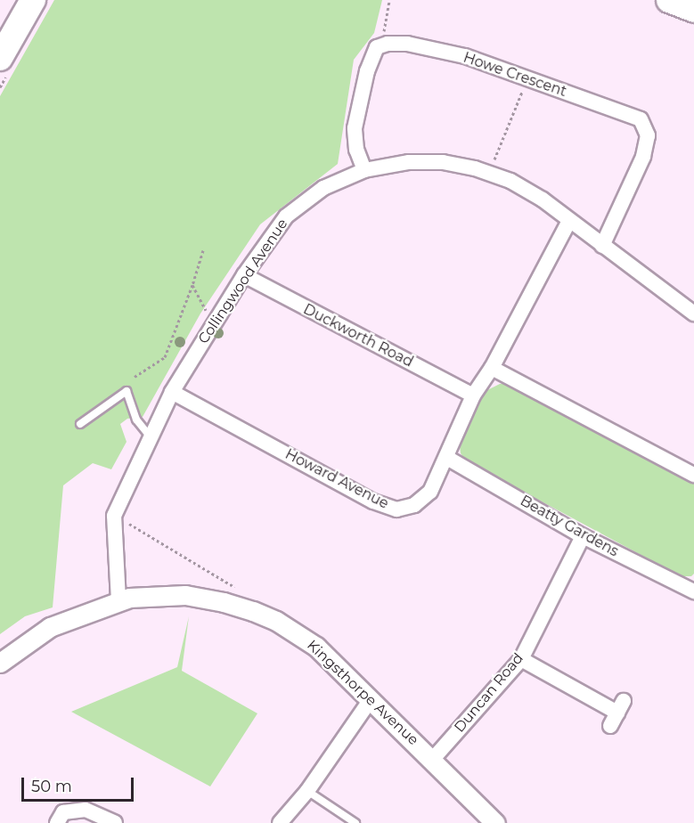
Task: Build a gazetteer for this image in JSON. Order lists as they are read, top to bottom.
{
  "streets": {
    "street": [
      "Howe Crescent",
      "Collingwood Avenue",
      "Duckworth Road",
      "Howard Avenue",
      "Beatty Gardens",
      "Kingsthorpe Avenue",
      "Duncan Road"
    ]
  },
  "crossings": [
    ["Howe Crescent", "Collingwood Avenue"],
    ["Collingwood Avenue", "Duckworth Road"],
    ["Collingwood Avenue", "Howard Avenue"],
    ["Collingwood Avenue", "Kingsthorpe Avenue"],
    ["Duckworth Road", "Howard Avenue"],
    ["Howard Avenue", "Beatty Gardens"],
    ["Beatty Gardens", "Duncan Road"],
    ["Kingsthorpe Avenue", "Duncan Road"]
  ],
  "scale_bar": "50 m"
}
